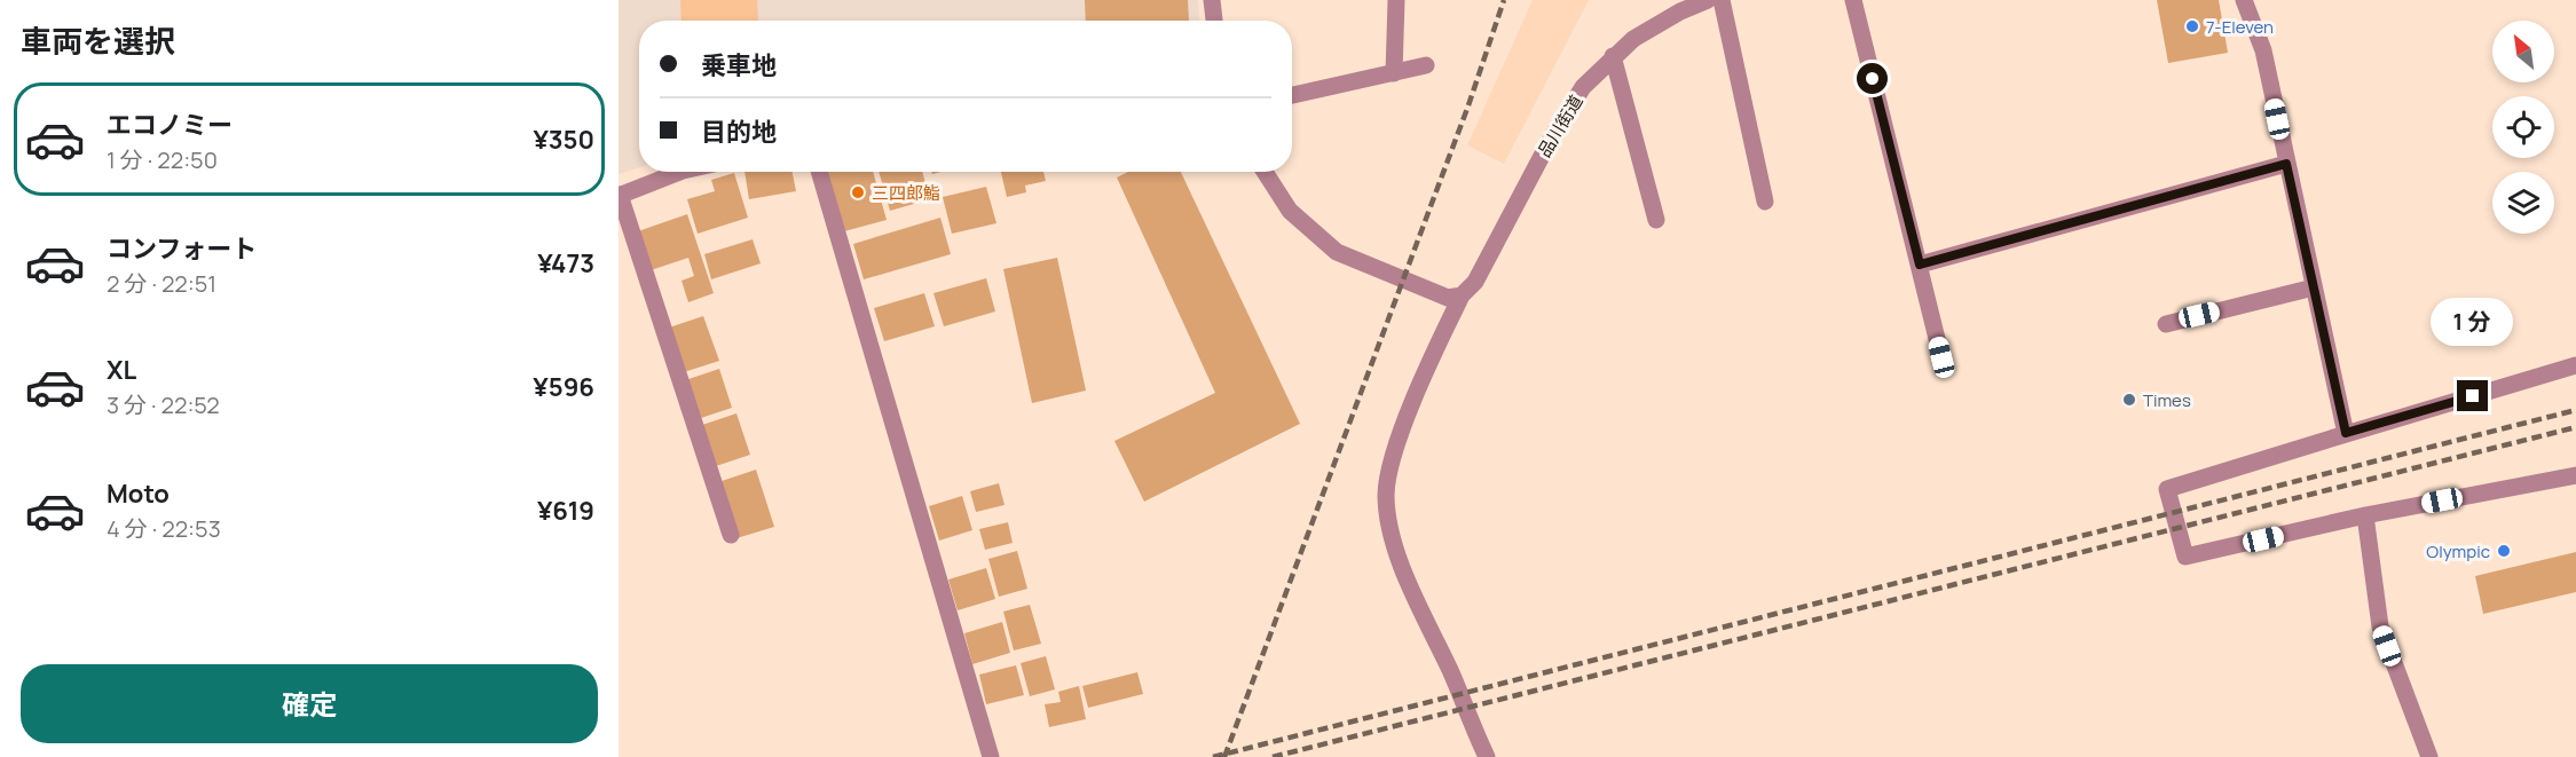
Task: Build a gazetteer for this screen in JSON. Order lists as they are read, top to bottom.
{
  "streets": {
    "street": ["品川街道"]
  },
  "places": [
    "7-Eleven",
    "三四郎鮨",
    "Times",
    "Olympic"
  ],
  "north": "top left",
  "page": {
    "heading": "車両を選択",
    "banner": ["乗車地", "目的地"],
    "list": [
      {
        "name": "エコノミー",
        "note": "1 分 · 22:50",
        "value": "¥350"
      },
      {
        "name": "コンフォート",
        "note": "2 分 · 22:51",
        "value": "¥473"
      },
      {
        "name": "XL",
        "note": "3 分 · 22:52",
        "value": "¥596"
      },
      {
        "name": "Moto",
        "note": "4 分 · 22:53",
        "value": "¥619"
      }
    ],
    "bubble": "1 分",
    "buttons": "確定"
  }
}
